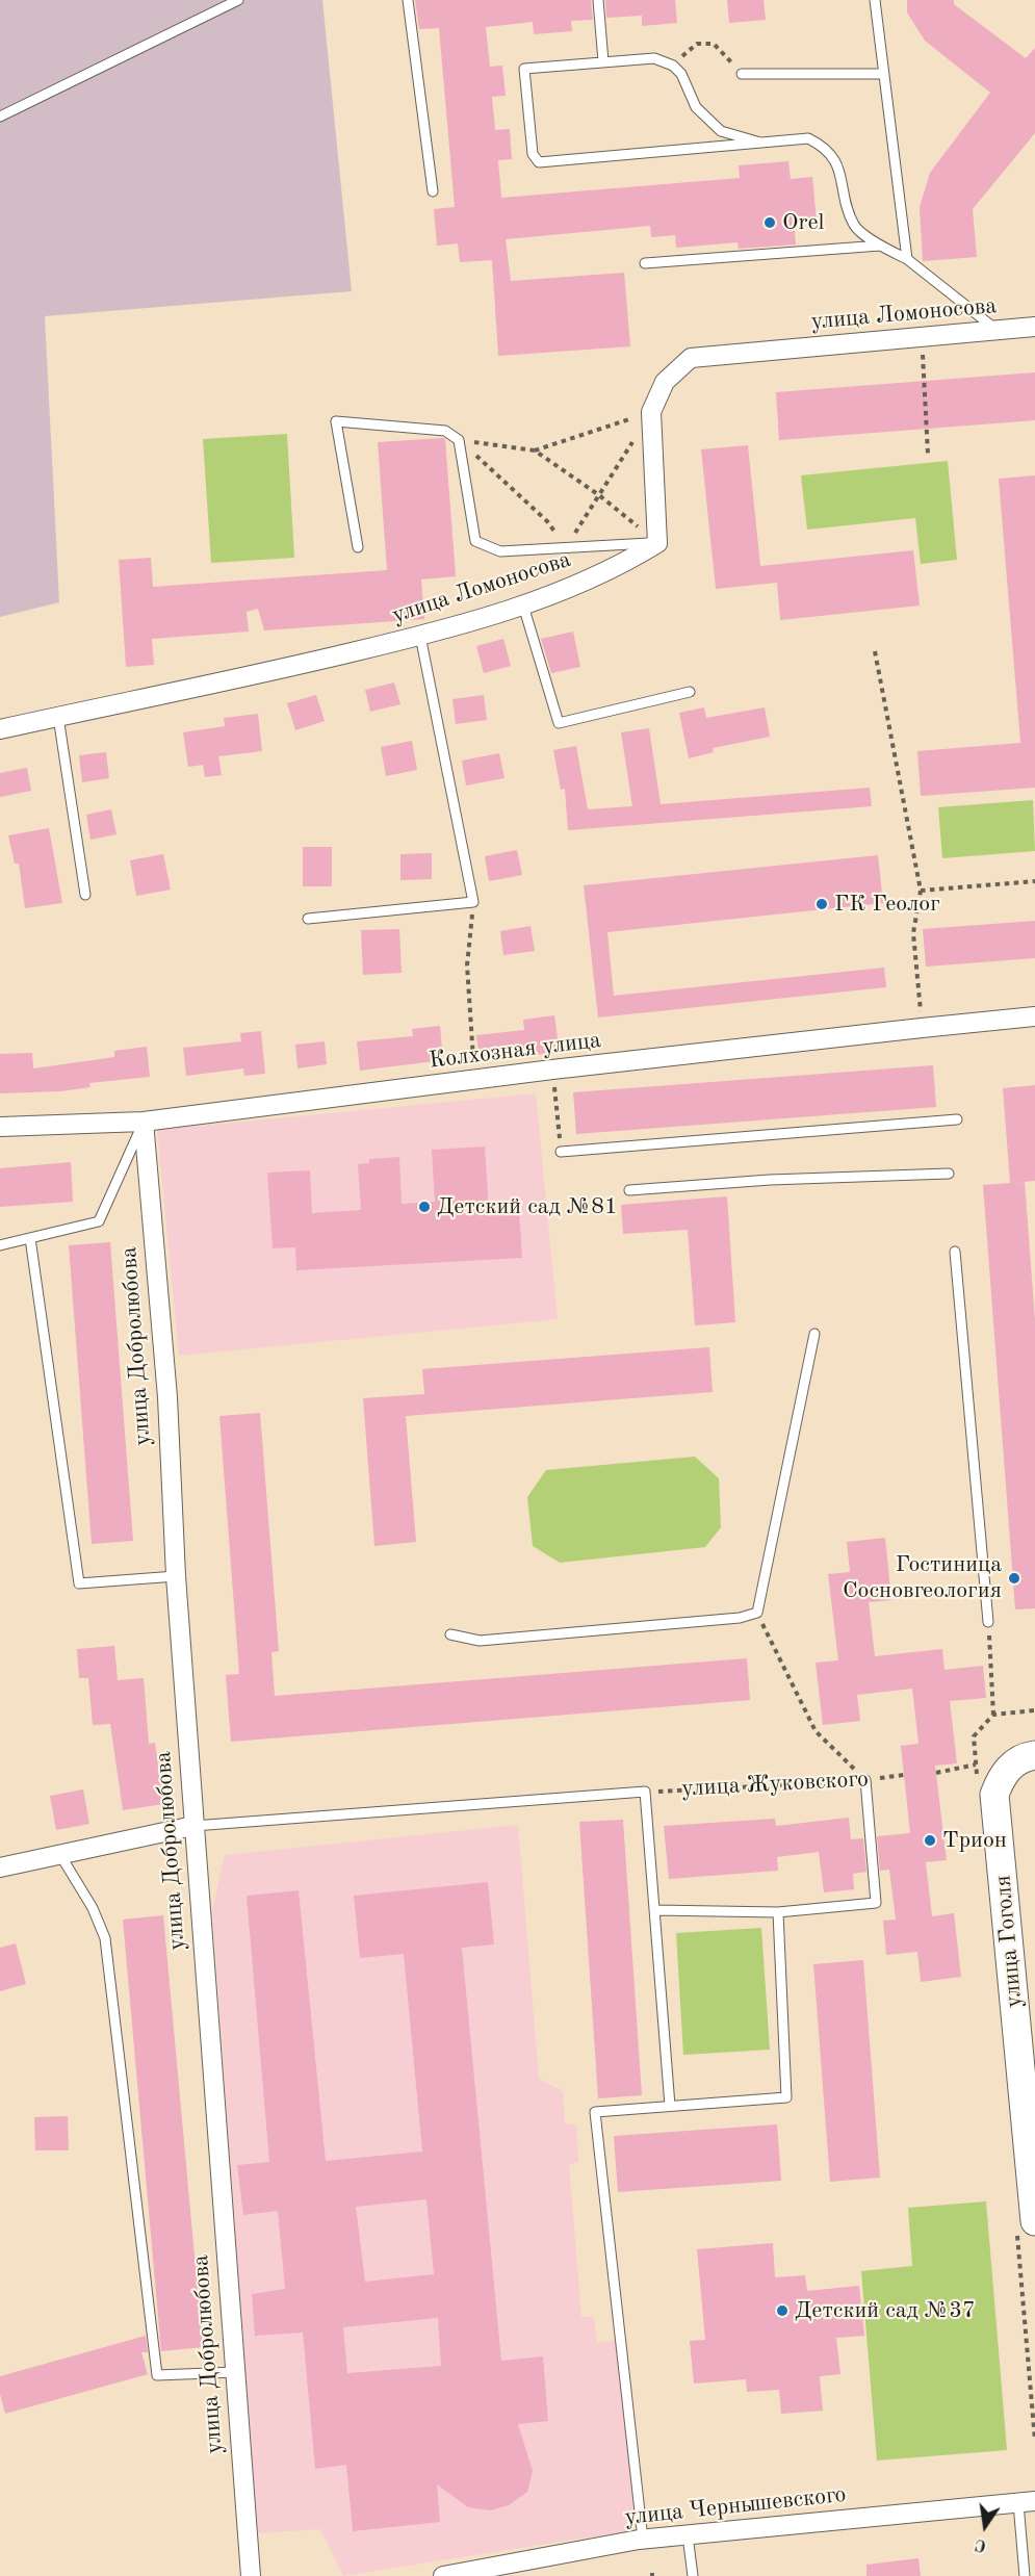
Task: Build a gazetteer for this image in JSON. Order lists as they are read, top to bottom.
{
  "streets": {
    "main road": ["улица Гоголя"],
    "street": [
      "улица Ломоносова",
      "Колхозная улица",
      "улица Добролюбова",
      "улица Чернышевского"
    ],
    "path": ["улица Жуковского"]
  },
  "crossings": [
    ["Колхозная улица", "улица Добролюбова"]
  ],
  "places": [
    "Orel",
    "ГК Геолог",
    "Детский сад №81",
    "Гостиница Сосновгеология",
    "Трион",
    "Детский сад №37"
  ],
  "north": "bottom"
}
